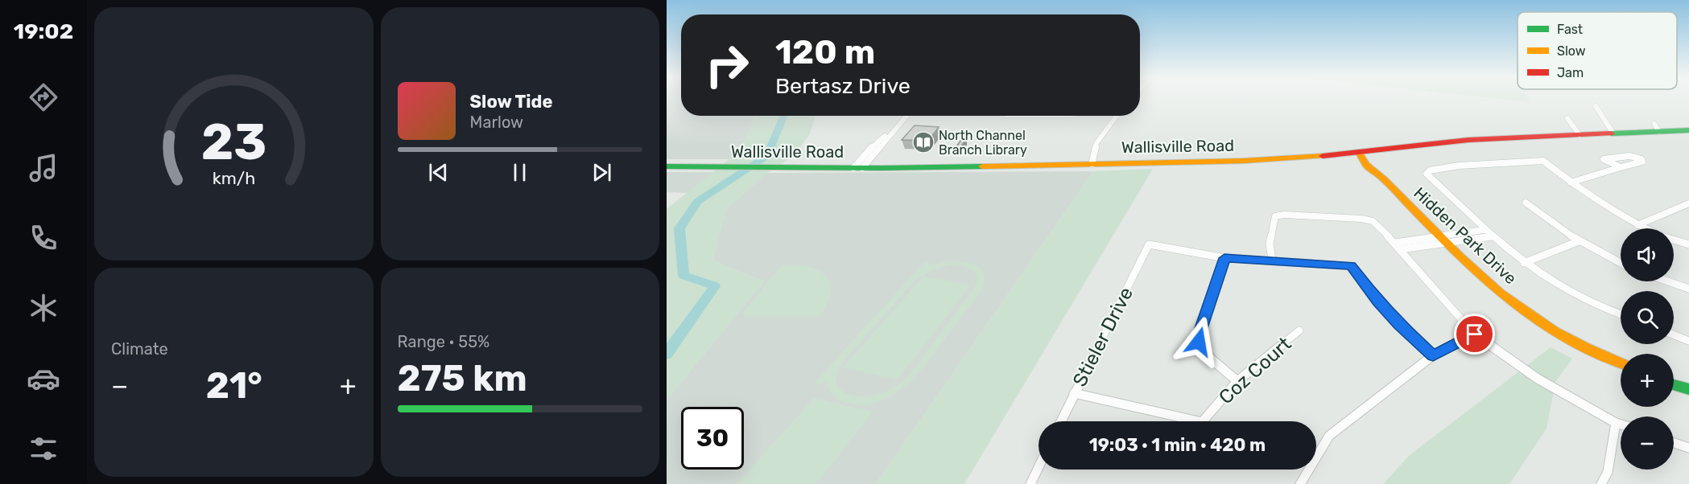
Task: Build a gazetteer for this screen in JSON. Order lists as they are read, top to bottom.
{
  "streets": {
    "main road": ["Wallisville Road", "Hidden Park Drive"],
    "street": ["Stieler Drive", "Coz Court"]
  },
  "crossings": [
    ["Wallisville Road", "Hidden Park Drive"],
    ["Stieler Drive", "Coz Court"]
  ],
  "places": {
    "library": ["North Channel Branch Library"]
  },
  "legend": ["Fast", "Slow", "Jam"],
  "page": {
    "tabs": "19:02",
    "turn": ["120 m", "Bertasz Drive"],
    "song": ["Slow Tide", "Marlow"],
    "map_buttons": ["+", "−"],
    "tile": [
      "Climate",
      ["Range · 55%", "275 km"]
    ],
    "heat": ["−", "21°", "+"],
    "limit": "30",
    "trip": "19:03 · 1 min · 420 m",
    "gauge": ["23", "km/h"]
  }
}
